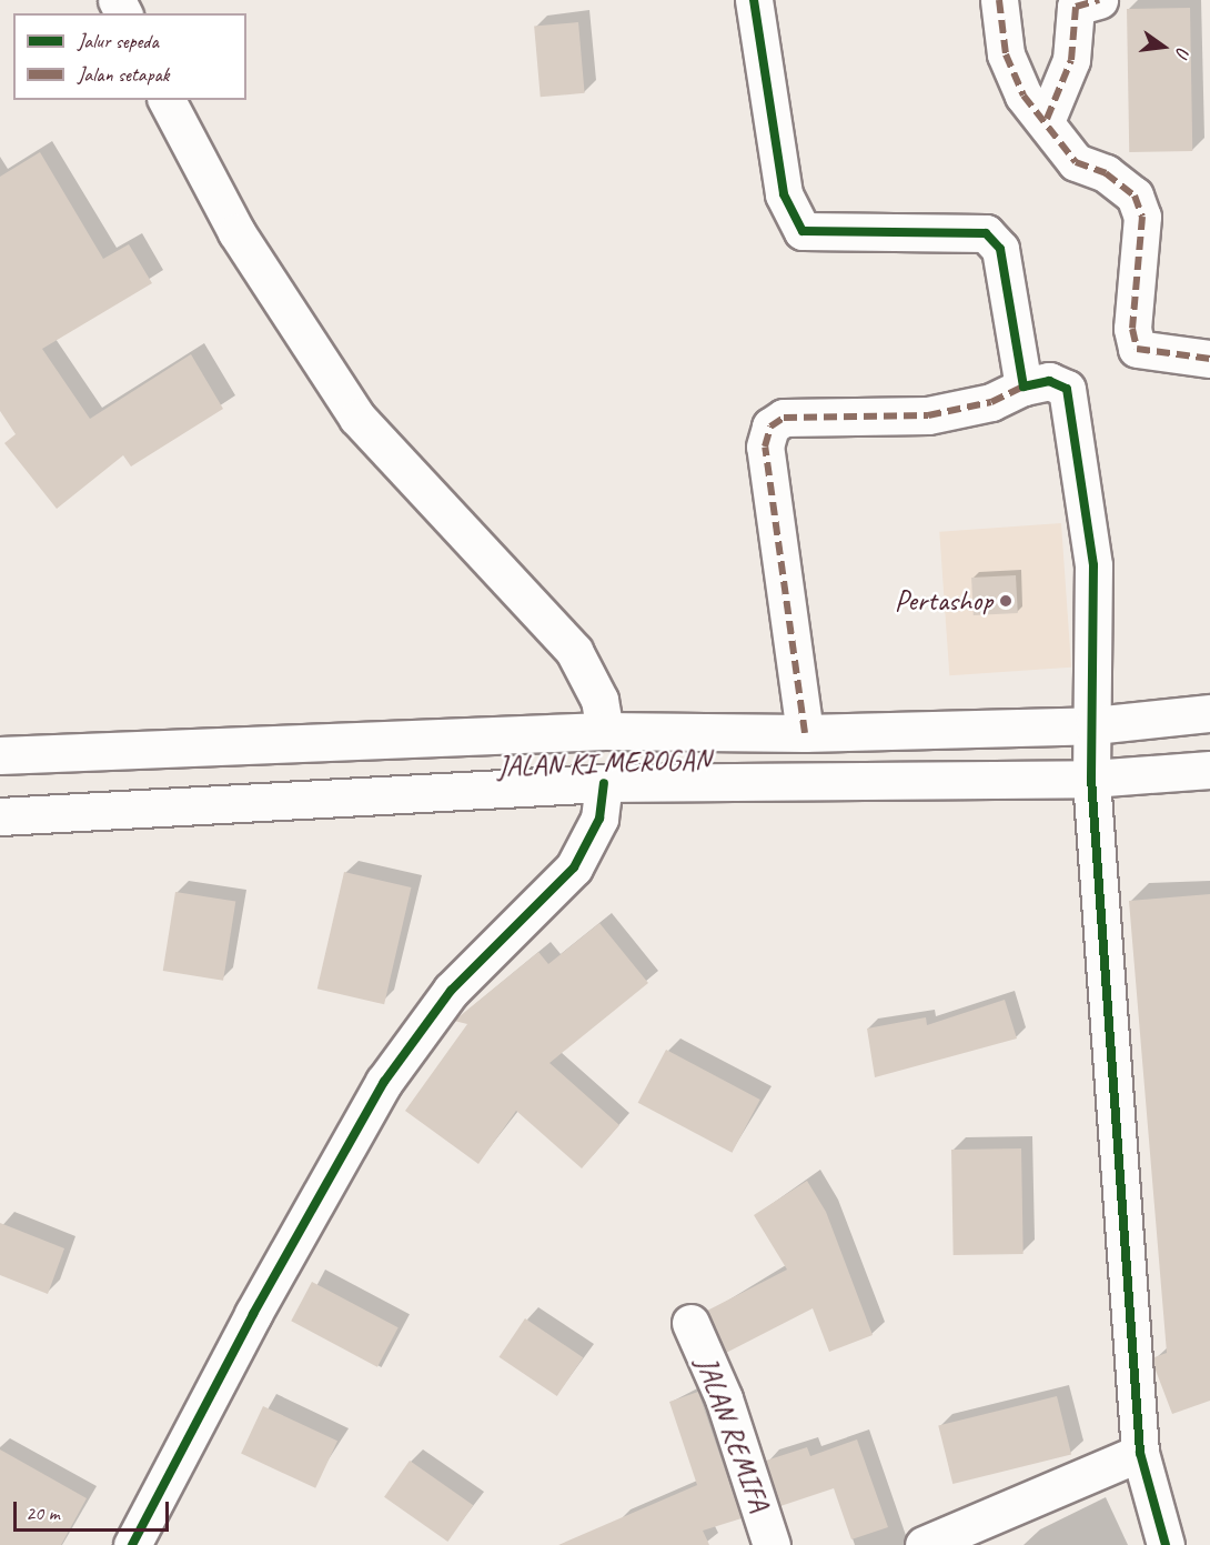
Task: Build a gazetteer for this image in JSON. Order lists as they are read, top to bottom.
{
  "streets": {
    "main road": ["JALAN KI MEROGAN", "JALAN REMIFA"]
  },
  "places": ["Pertashop"],
  "legend": ["Jalur sepeda", "Jalan setapak"],
  "scale_bar": "20 m",
  "north": "right"
}
